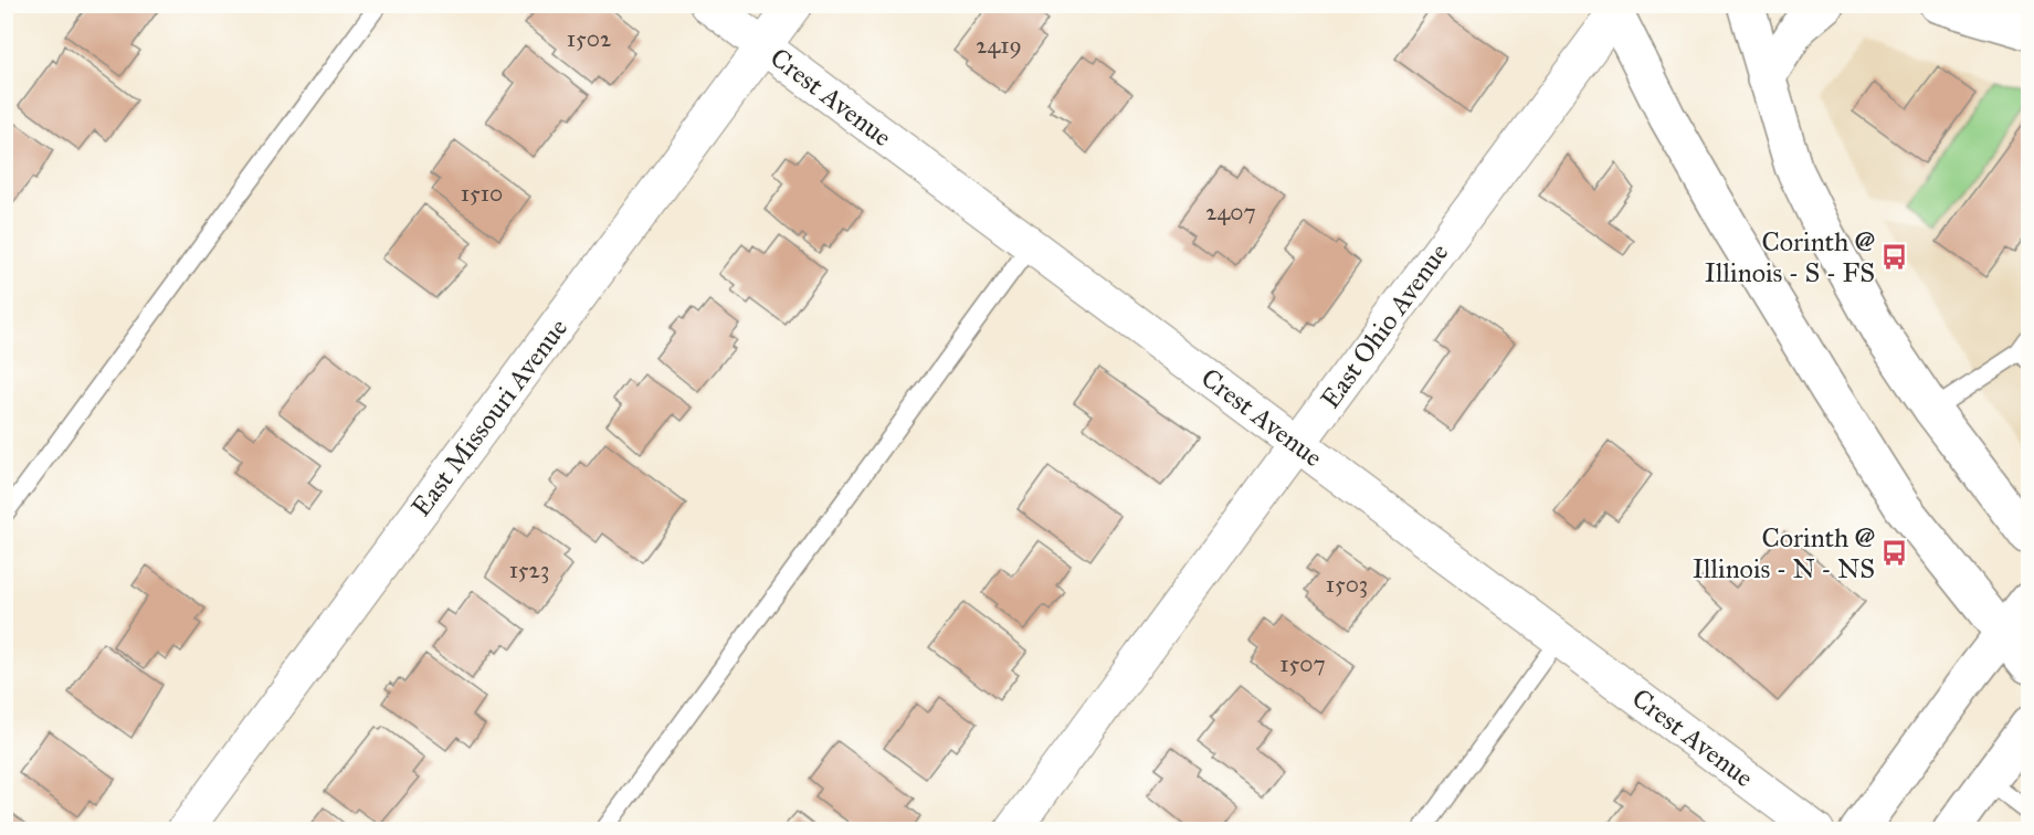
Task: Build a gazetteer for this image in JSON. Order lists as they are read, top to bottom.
{
  "streets": {
    "street": ["Crest Avenue", "East Ohio Avenue", "East Missouri Avenue"]
  },
  "crossings": [
    ["Crest Avenue", "East Ohio Avenue"],
    ["Crest Avenue", "East Missouri Avenue"]
  ],
  "places": {
    "bus stop": ["Corinth @ Illinois - S - FS", "Corinth @ Illinois - N - NS"]
  },
  "house_numbers": [
    "1502",
    "2419",
    "1510",
    "2407",
    "1523",
    "1503",
    "1507"
  ]
}
